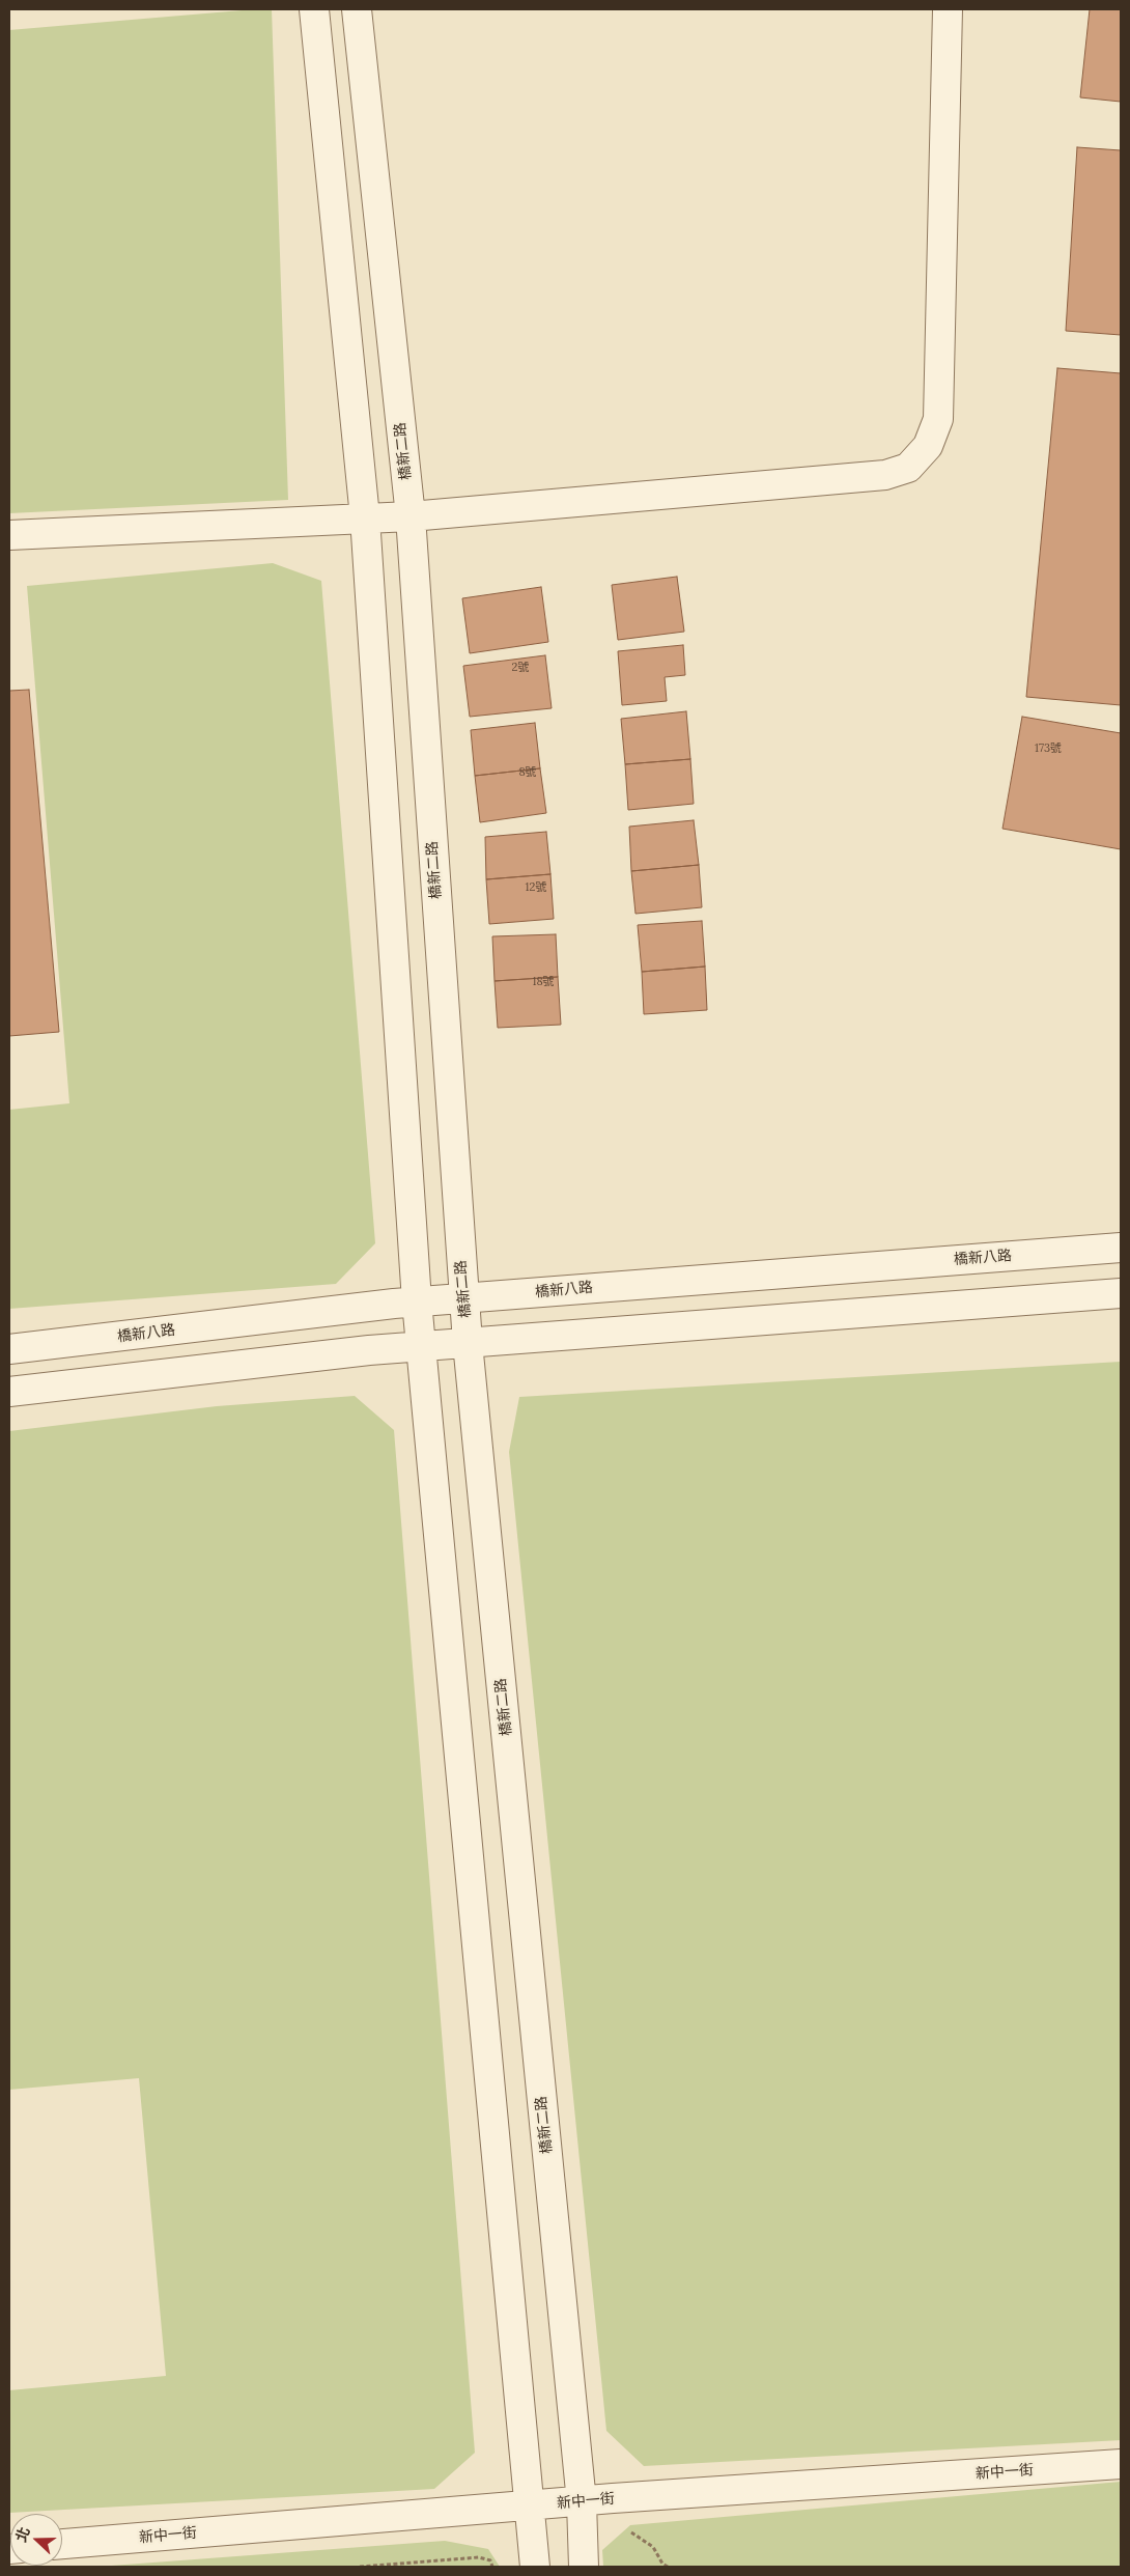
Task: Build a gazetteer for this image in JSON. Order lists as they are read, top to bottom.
{
  "streets": {
    "street": ["橋新二路", "橋新八路", "新中一街"]
  },
  "crossings": [
    ["橋新二路", "橋新八路"],
    ["橋新二路", "新中一街"]
  ],
  "house_numbers": [
    "2號",
    "173號",
    "8號",
    "12號",
    "18號"
  ],
  "north": "left"
}
